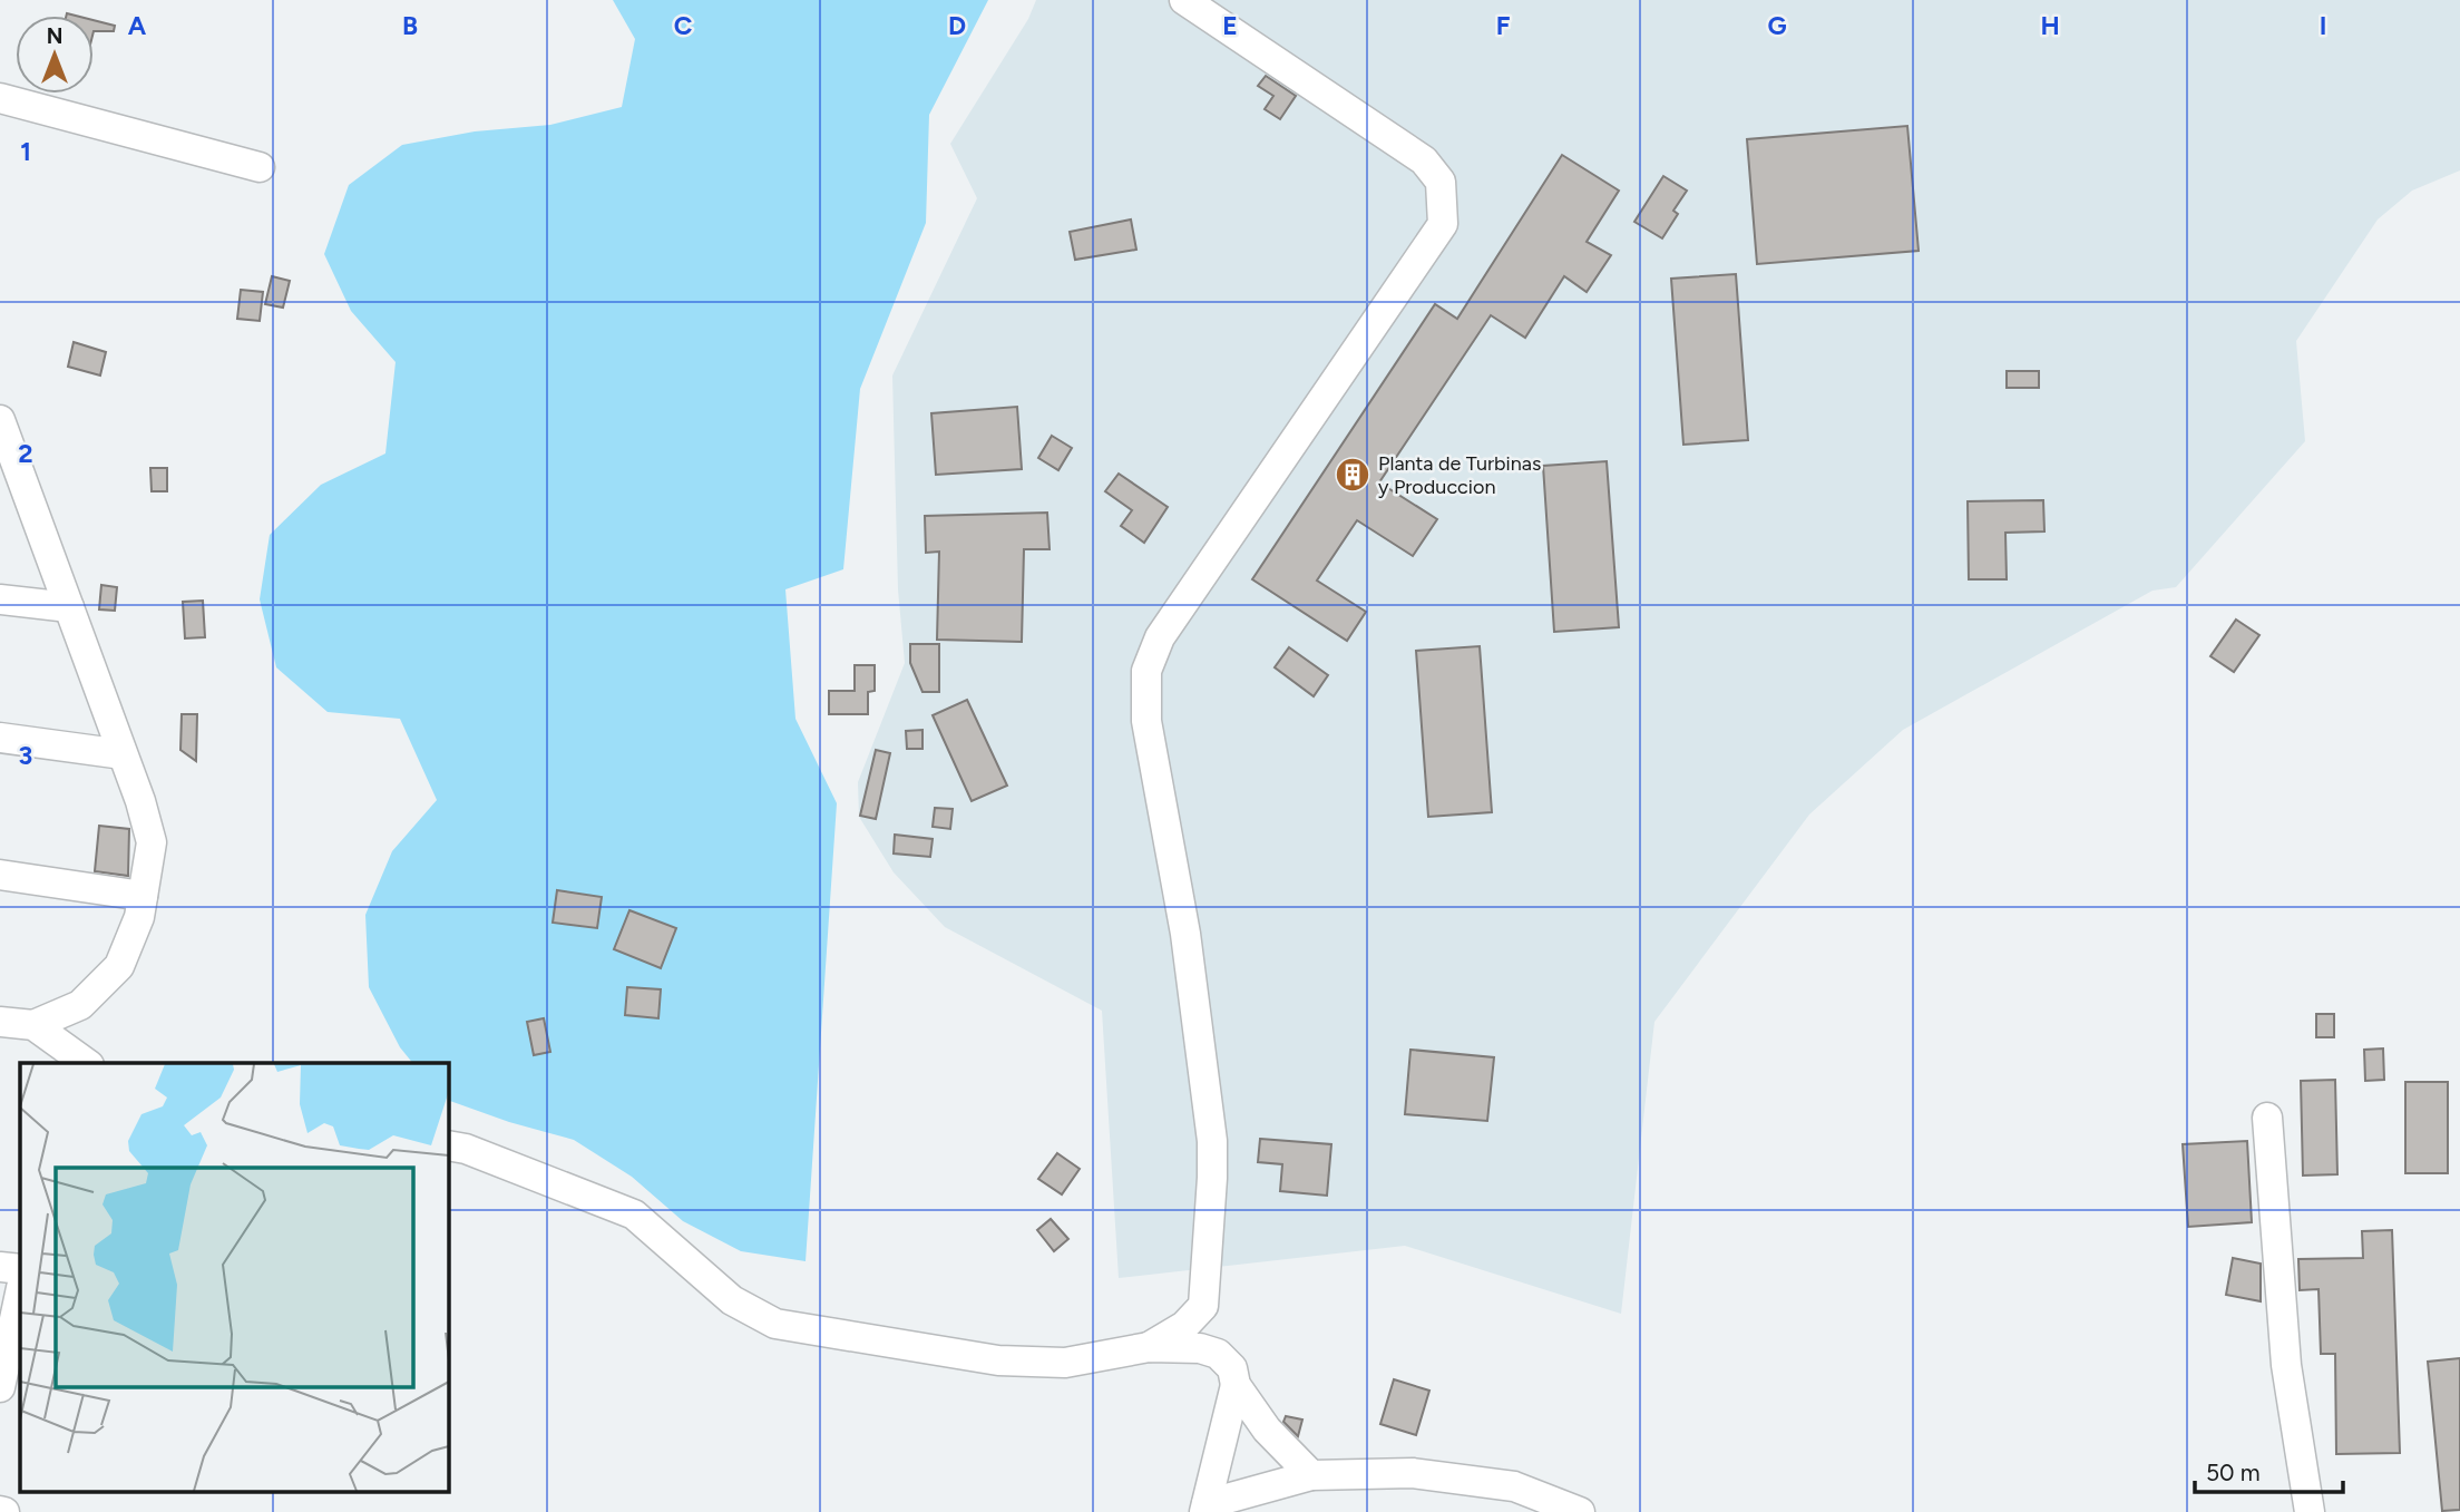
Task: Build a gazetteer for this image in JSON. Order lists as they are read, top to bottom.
{
  "places": {
    "building": ["Planta de Turbinas y Produccion"]
  },
  "scale_bar": "50 m",
  "north": "top",
  "grid": {
    "columns": [
      "A",
      "B",
      "C",
      "D",
      "E",
      "F",
      "G",
      "H",
      "I"
    ],
    "rows": ["1", "2", "3"]
  }
}
